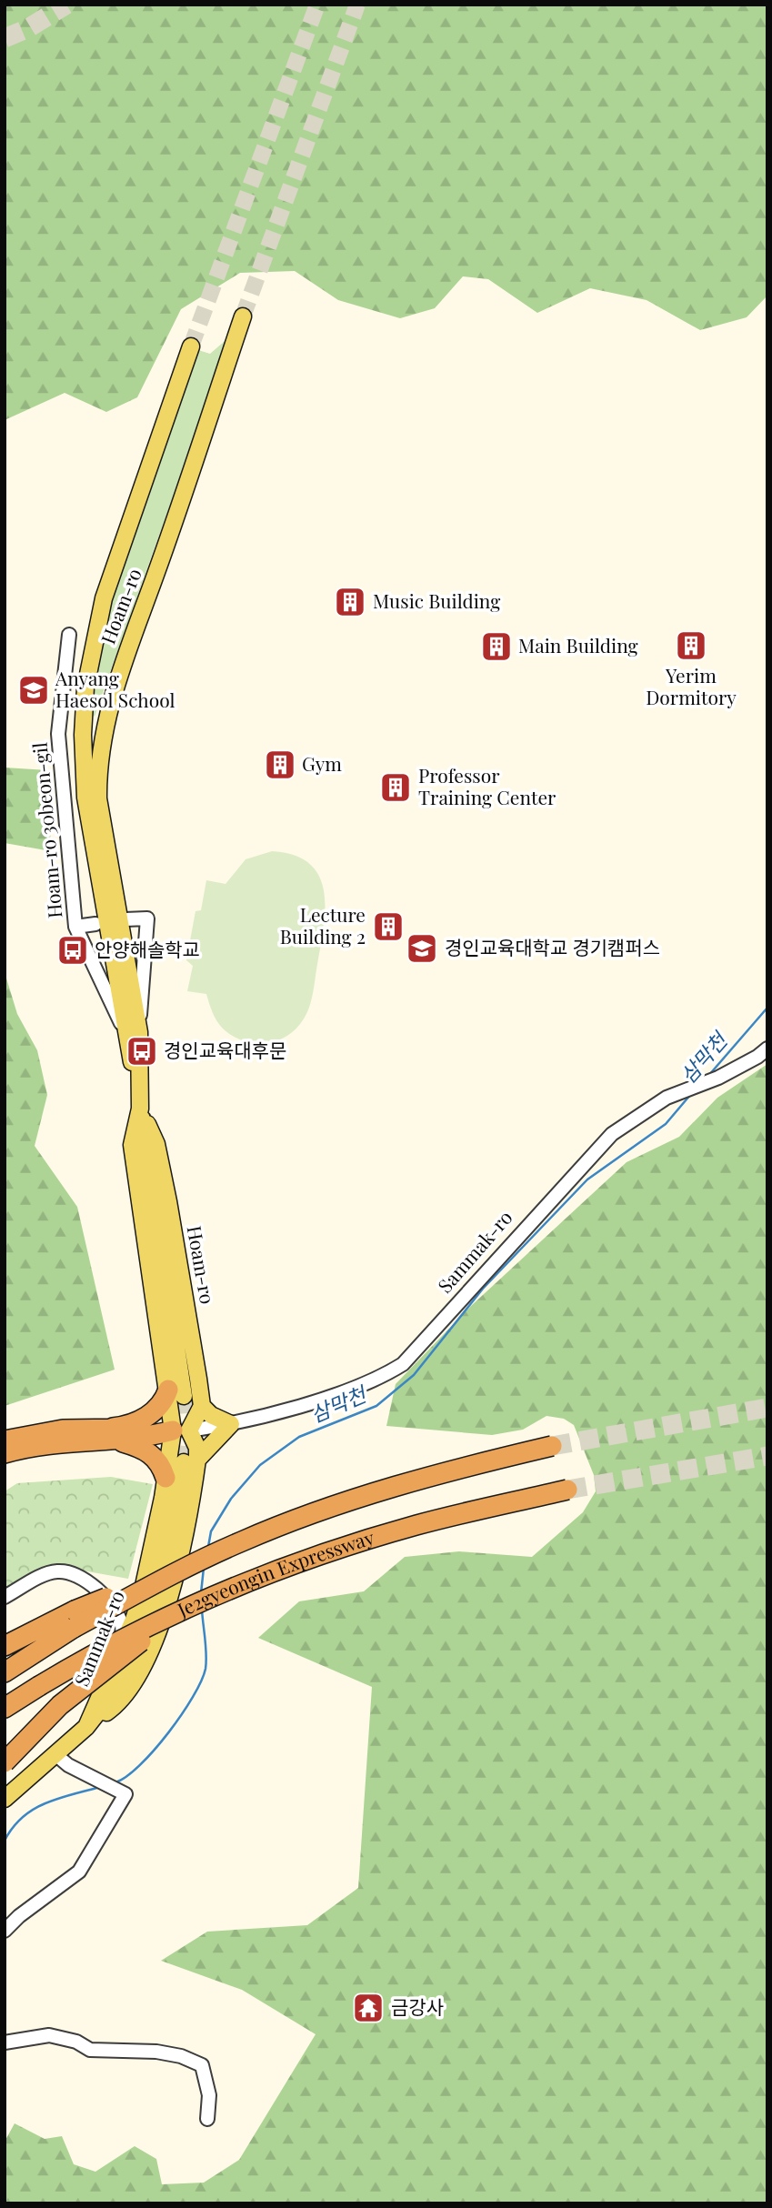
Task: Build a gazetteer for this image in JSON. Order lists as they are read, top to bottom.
{
  "streets": {
    "highway": ["Je2gyeongin Expressway"],
    "main road": ["Hoam-ro", "Sammak-ro"],
    "street": ["Hoam-ro 30beon-gil"]
  },
  "crossings": [
    ["Hoam-ro", "Sammak-ro"]
  ],
  "water": ["삼막천"],
  "places": {
    "building": [
      "Music Building",
      "Yerim Dormitory",
      "Main Building",
      "Gym",
      "Professor Training Center",
      "Lecture Building 2"
    ],
    "school or university": ["Anyang Haesol School", "경인교육대학교 경기캠퍼스"],
    "bus stop": ["안양해솔학교", "경인교육대후문"],
    "temple": ["금강사"]
  }
}
